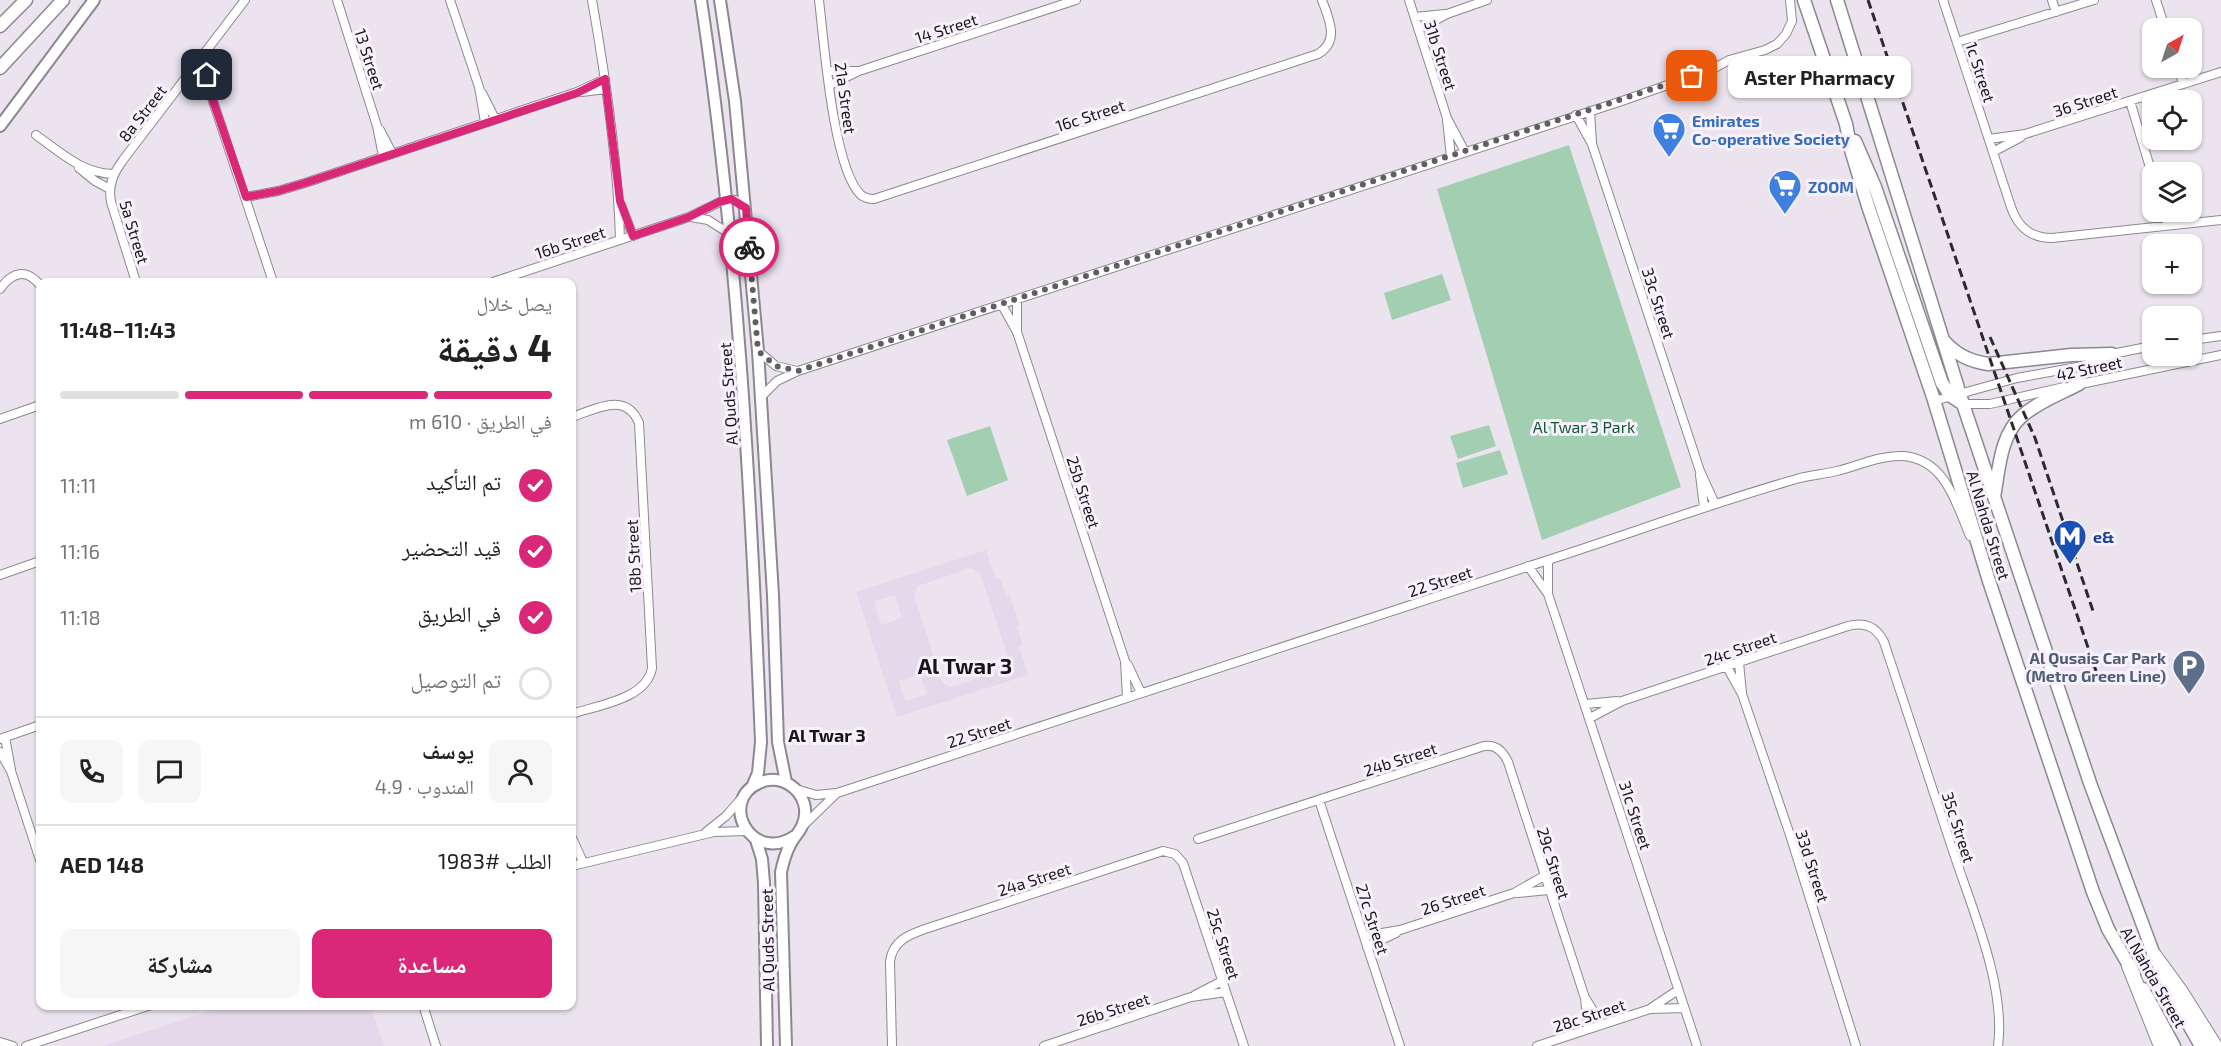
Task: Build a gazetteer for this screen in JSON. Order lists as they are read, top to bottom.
{
  "streets": {
    "main road": ["Al Quds Street", "Al Nahda Street"],
    "street": [
      "14 Street",
      "31b Street",
      "13 Street",
      "1c Street",
      "21a Street",
      "36 Street",
      "8a Street",
      "16c Street",
      "5a Street",
      "16b Street",
      "33c Street",
      "42 Street",
      "25b Street",
      "18b Street",
      "22 Street",
      "24c Street",
      "24b Street",
      "31c Street",
      "35c Street",
      "29c Street",
      "33d Street",
      "24a Street",
      "26 Street",
      "27c Street",
      "25c Street",
      "26b Street",
      "28c Street"
    ]
  },
  "crossings": [
    ["14 Street", "21a Street"],
    ["1c Street", "36 Street"],
    ["21a Street", "16c Street"],
    ["8a Street", "5a Street"],
    ["16b Street", "Al Quds Street"],
    ["33c Street", "22 Street"],
    ["42 Street", "Al Nahda Street"],
    ["Al Quds Street", "22 Street"],
    ["25b Street", "22 Street"],
    ["Al Nahda Street", "22 Street"],
    ["22 Street", "31c Street"],
    ["24c Street", "31c Street"],
    ["24c Street", "35c Street"],
    ["24c Street", "33d Street"],
    ["24b Street", "29c Street"],
    ["24b Street", "27c Street"],
    ["31c Street", "28c Street"],
    ["29c Street", "26 Street"],
    ["29c Street", "28c Street"],
    ["24a Street", "25c Street"],
    ["26 Street", "27c Street"],
    ["25c Street", "26b Street"]
  ],
  "districts": ["Al Twar 3", "Al Twar 3"],
  "parks": ["Al Twar 3 Park"],
  "places": {
    "other": ["Aster Pharmacy"],
    "supermarket": ["Emirates Co-operative Society", "ZOOM"],
    "metro station": ["e&"],
    "parking": ["Al Qusais Car Park (Metro Green Line)"]
  },
  "north": "top right",
  "page": {
    "map_buttons": ["+", "−"],
    "bubble": "Aster Pharmacy",
    "heading": ["4 دقيقة", "يصل خلال", "11:43–11:48"],
    "panel": [
      "يوسف",
      "المندوب · 4.9",
      "الطلب #1983",
      "AED 148"
    ],
    "bar": "في الطريق · 610 m",
    "list": [
      ["تم التأكيد", "11:11"],
      ["قيد التحضير", "11:16"],
      ["في الطريق", "11:18"],
      "تم التوصيل"
    ],
    "buttons": ["مساعدة", "مشاركة"]
  }
}
